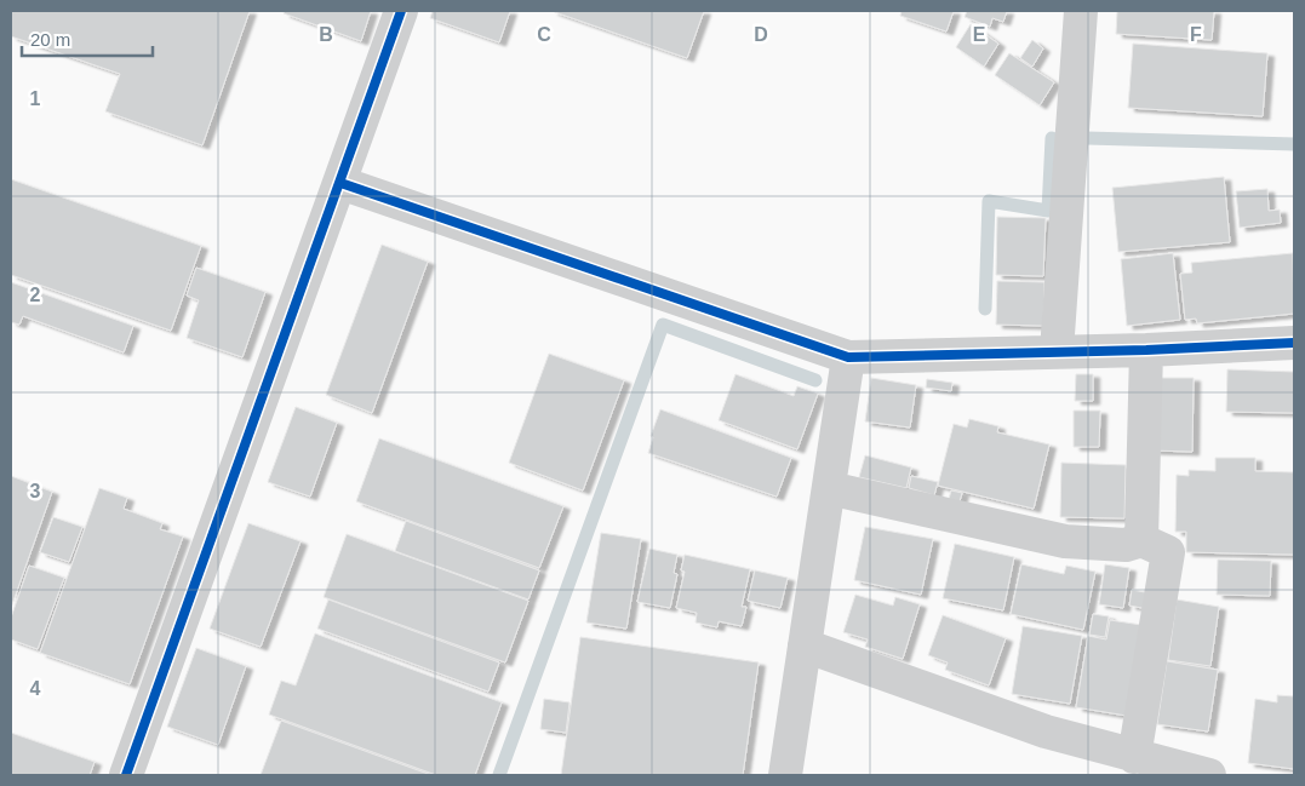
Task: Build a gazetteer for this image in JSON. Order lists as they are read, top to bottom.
{
  "scale_bar": "20 m",
  "grid": {
    "columns": [
      "B",
      "C",
      "D",
      "E",
      "F"
    ],
    "rows": [
      "1",
      "2",
      "3",
      "4"
    ]
  }
}
